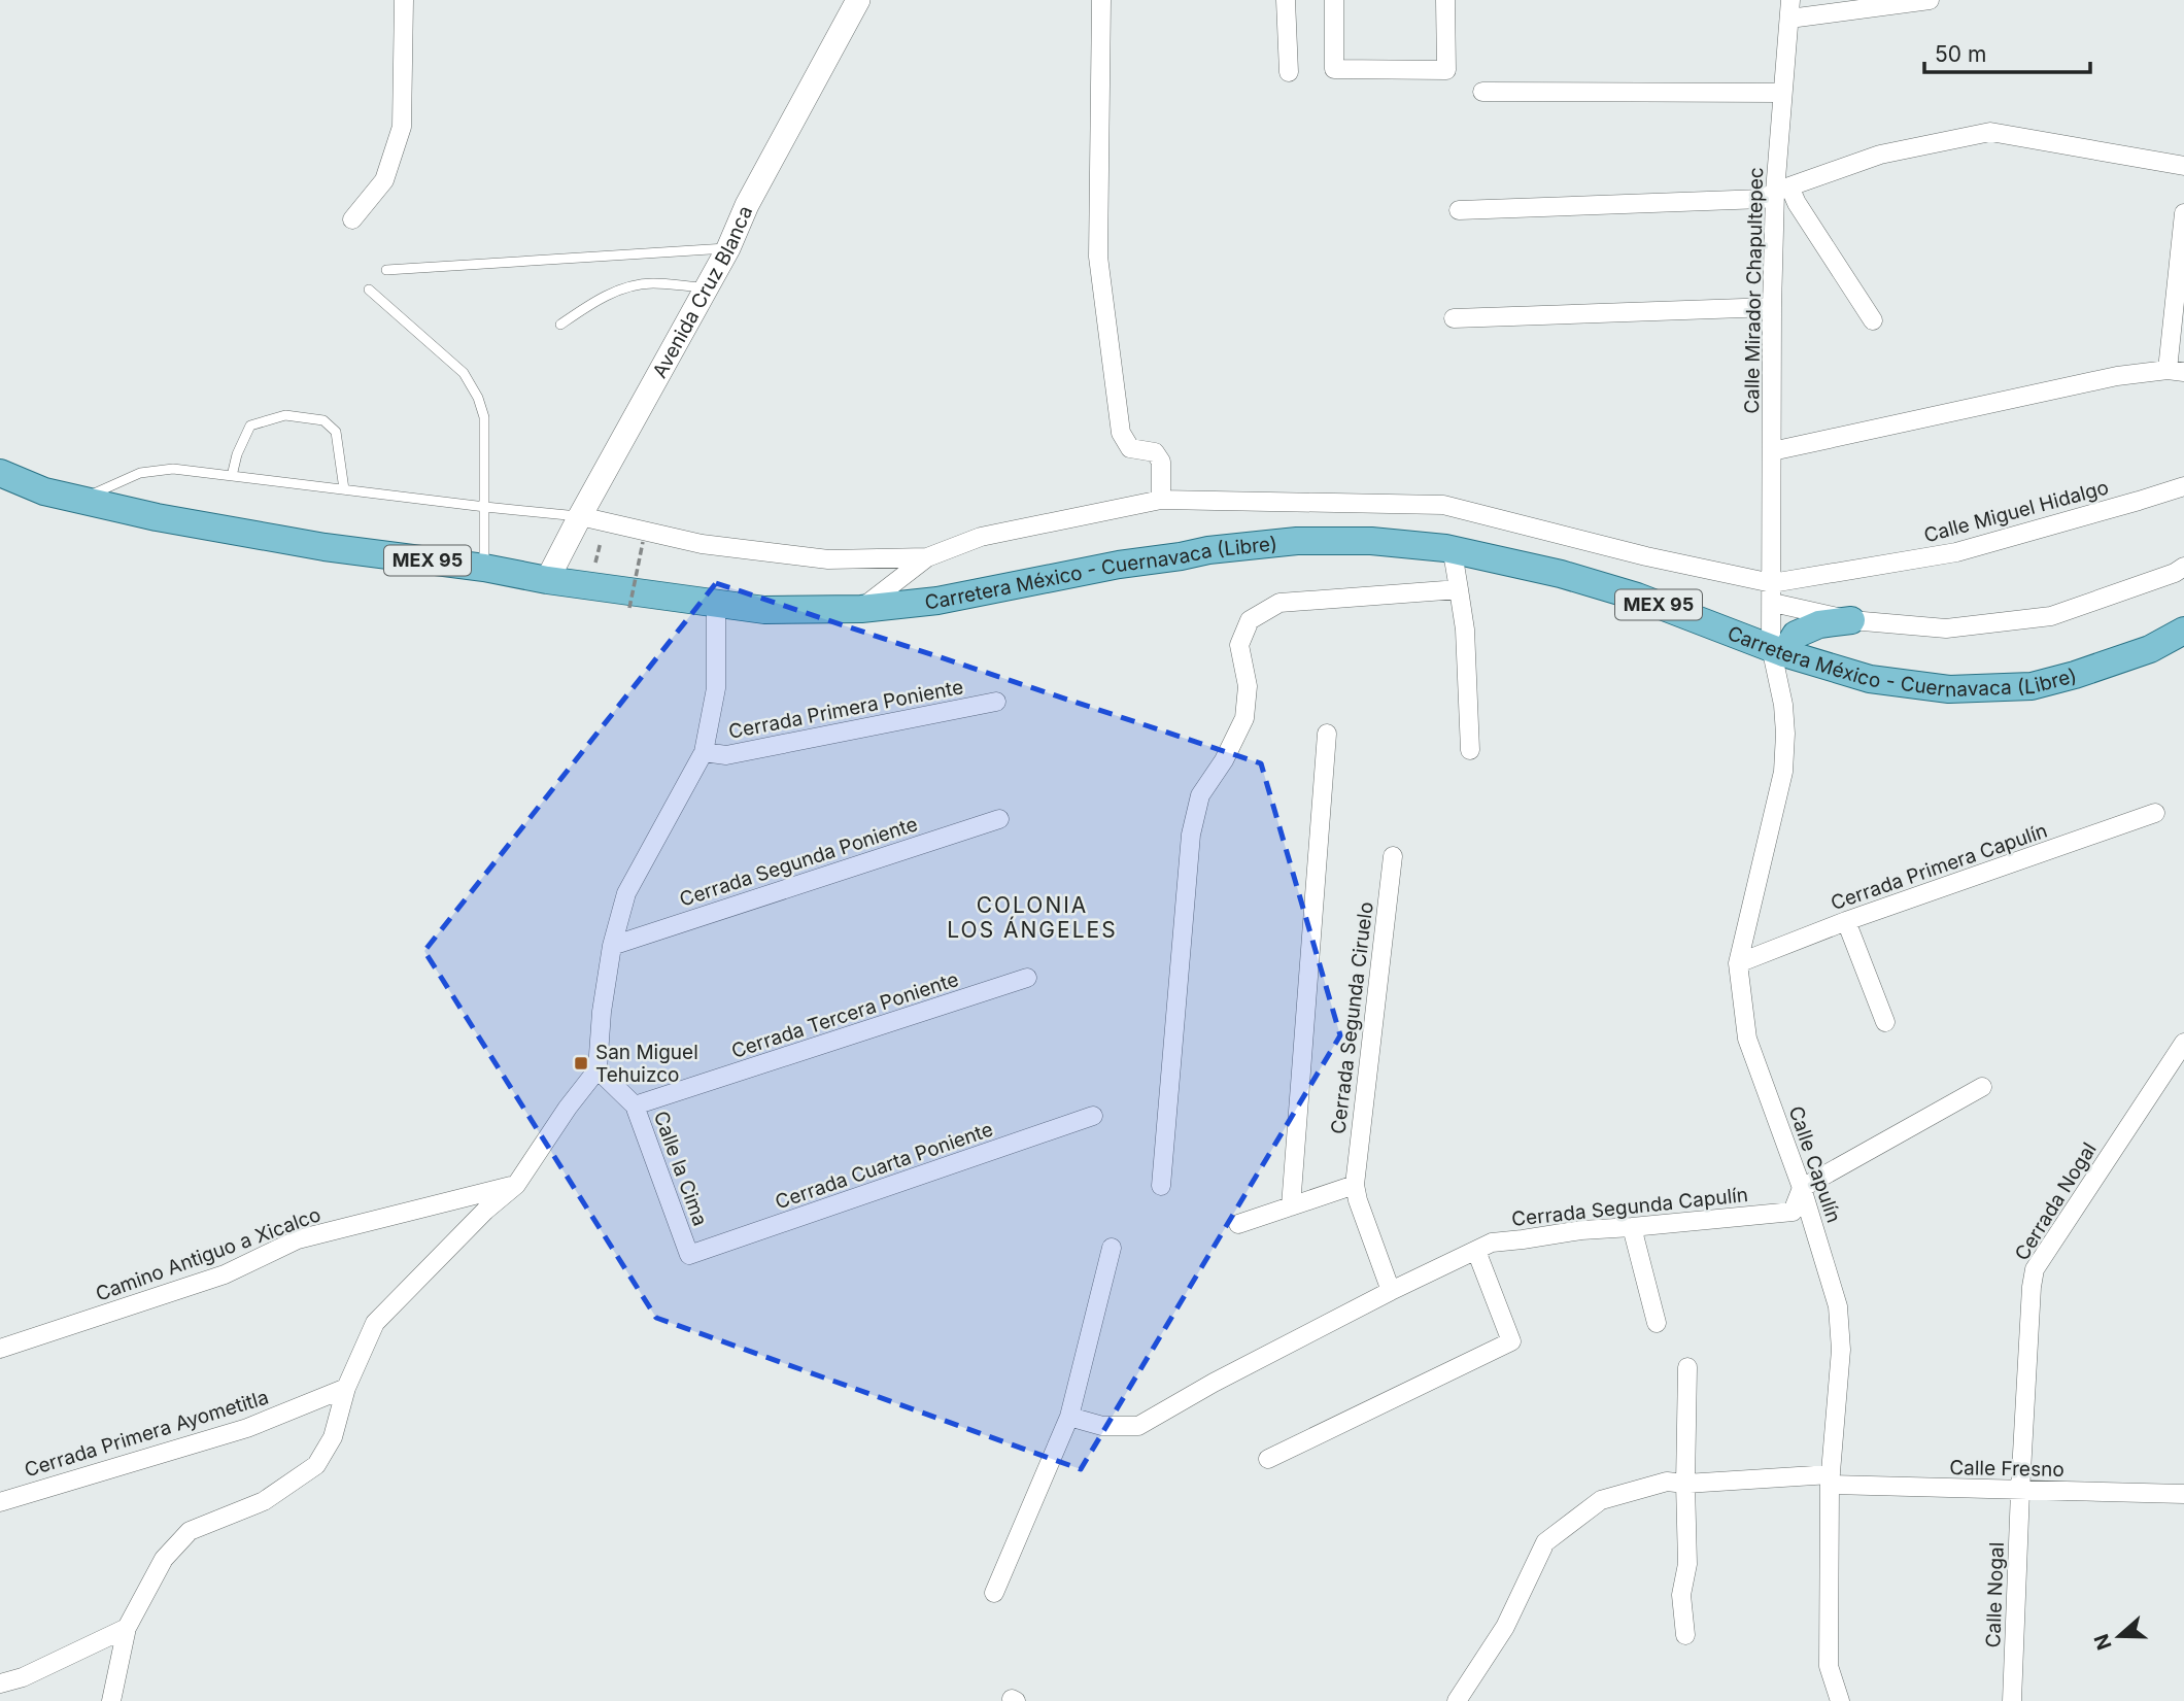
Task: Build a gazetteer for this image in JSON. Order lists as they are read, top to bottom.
{
  "streets": {
    "main road": ["Avenida Cruz Blanca", "MEX 95", "Carretera México - Cuernavaca (Libre)"],
    "street": [
      "Calle Mirador Chapultepec",
      "Calle Miguel Hidalgo",
      "Cerrada Primera Poniente",
      "Cerrada Segunda Poniente",
      "Cerrada Primera Capulín",
      "Cerrada Tercera Poniente",
      "Cerrada Segunda Ciruelo",
      "Calle Capulín",
      "Cerrada Cuarta Poniente",
      "Calle la Cima",
      "Cerrada Nogal",
      "Cerrada Segunda Capulín",
      "Camino Antiguo a Xicalco",
      "Cerrada Primera Ayometitla",
      "Calle Fresno",
      "Calle Nogal"
    ]
  },
  "crossings": [
    ["Avenida Cruz Blanca", "Carretera México - Cuernavaca (Libre)"],
    ["Calle Mirador Chapultepec", "Calle Miguel Hidalgo"],
    ["Calle Mirador Chapultepec", "Calle Capulín"],
    ["Carretera México - Cuernavaca (Libre)", "Calle Capulín"],
    ["Cerrada Primera Capulín", "Calle Capulín"],
    ["Cerrada Tercera Poniente", "Calle la Cima"],
    ["Calle Capulín", "Cerrada Segunda Capulín"],
    ["Calle Capulín", "Calle Fresno"],
    ["Cerrada Cuarta Poniente", "Calle la Cima"],
    ["Cerrada Nogal", "Calle Fresno"],
    ["Cerrada Nogal", "Calle Nogal"],
    ["Calle Fresno", "Calle Nogal"]
  ],
  "districts": ["COLONIA LOS ÁNGELES"],
  "places": {
    "transit": ["San Miguel Tehuizco"]
  },
  "scale_bar": "50 m",
  "north": "left"
}
